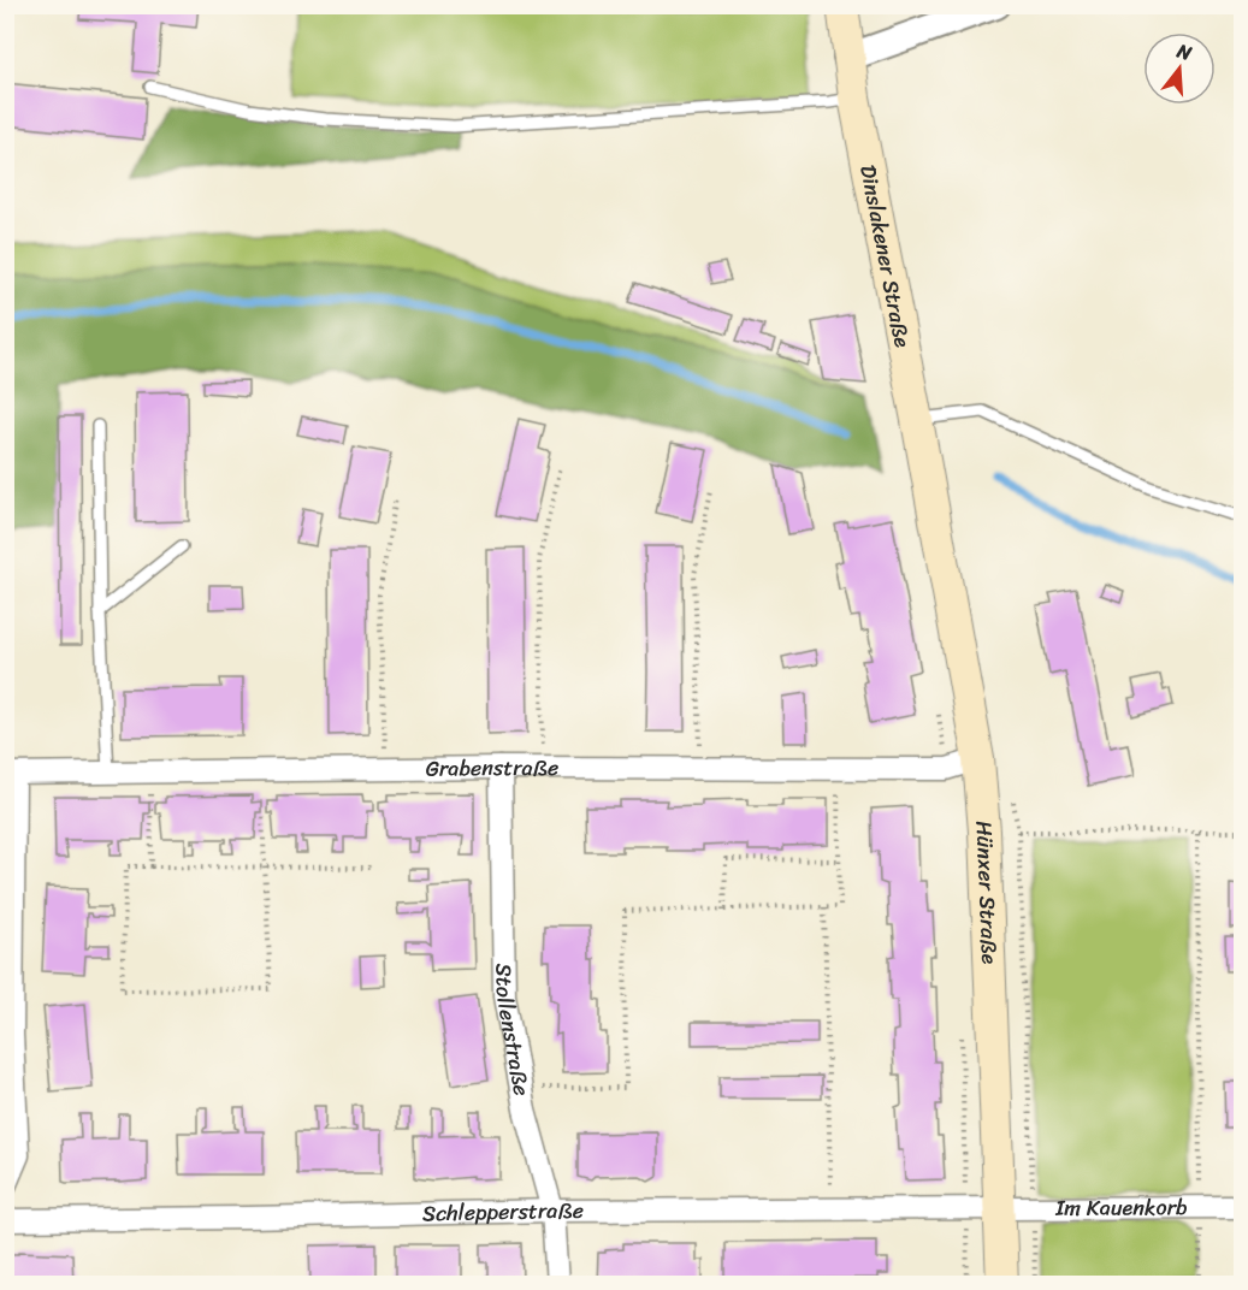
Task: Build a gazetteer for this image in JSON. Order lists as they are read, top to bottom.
{
  "streets": {
    "main road": ["Dinslakener Straße", "Hünxer Straße"],
    "street": [
      "Grabenstraße",
      "Stollenstraße",
      "Im Kauenkorb",
      "Schlepperstraße"
    ]
  },
  "crossings": [
    ["Dinslakener Straße", "Hünxer Straße"],
    ["Grabenstraße", "Hünxer Straße"],
    ["Grabenstraße", "Stollenstraße"],
    ["Hünxer Straße", "Im Kauenkorb"],
    ["Hünxer Straße", "Schlepperstraße"],
    ["Stollenstraße", "Schlepperstraße"],
    ["Im Kauenkorb", "Schlepperstraße"]
  ],
  "north": "top"
}
